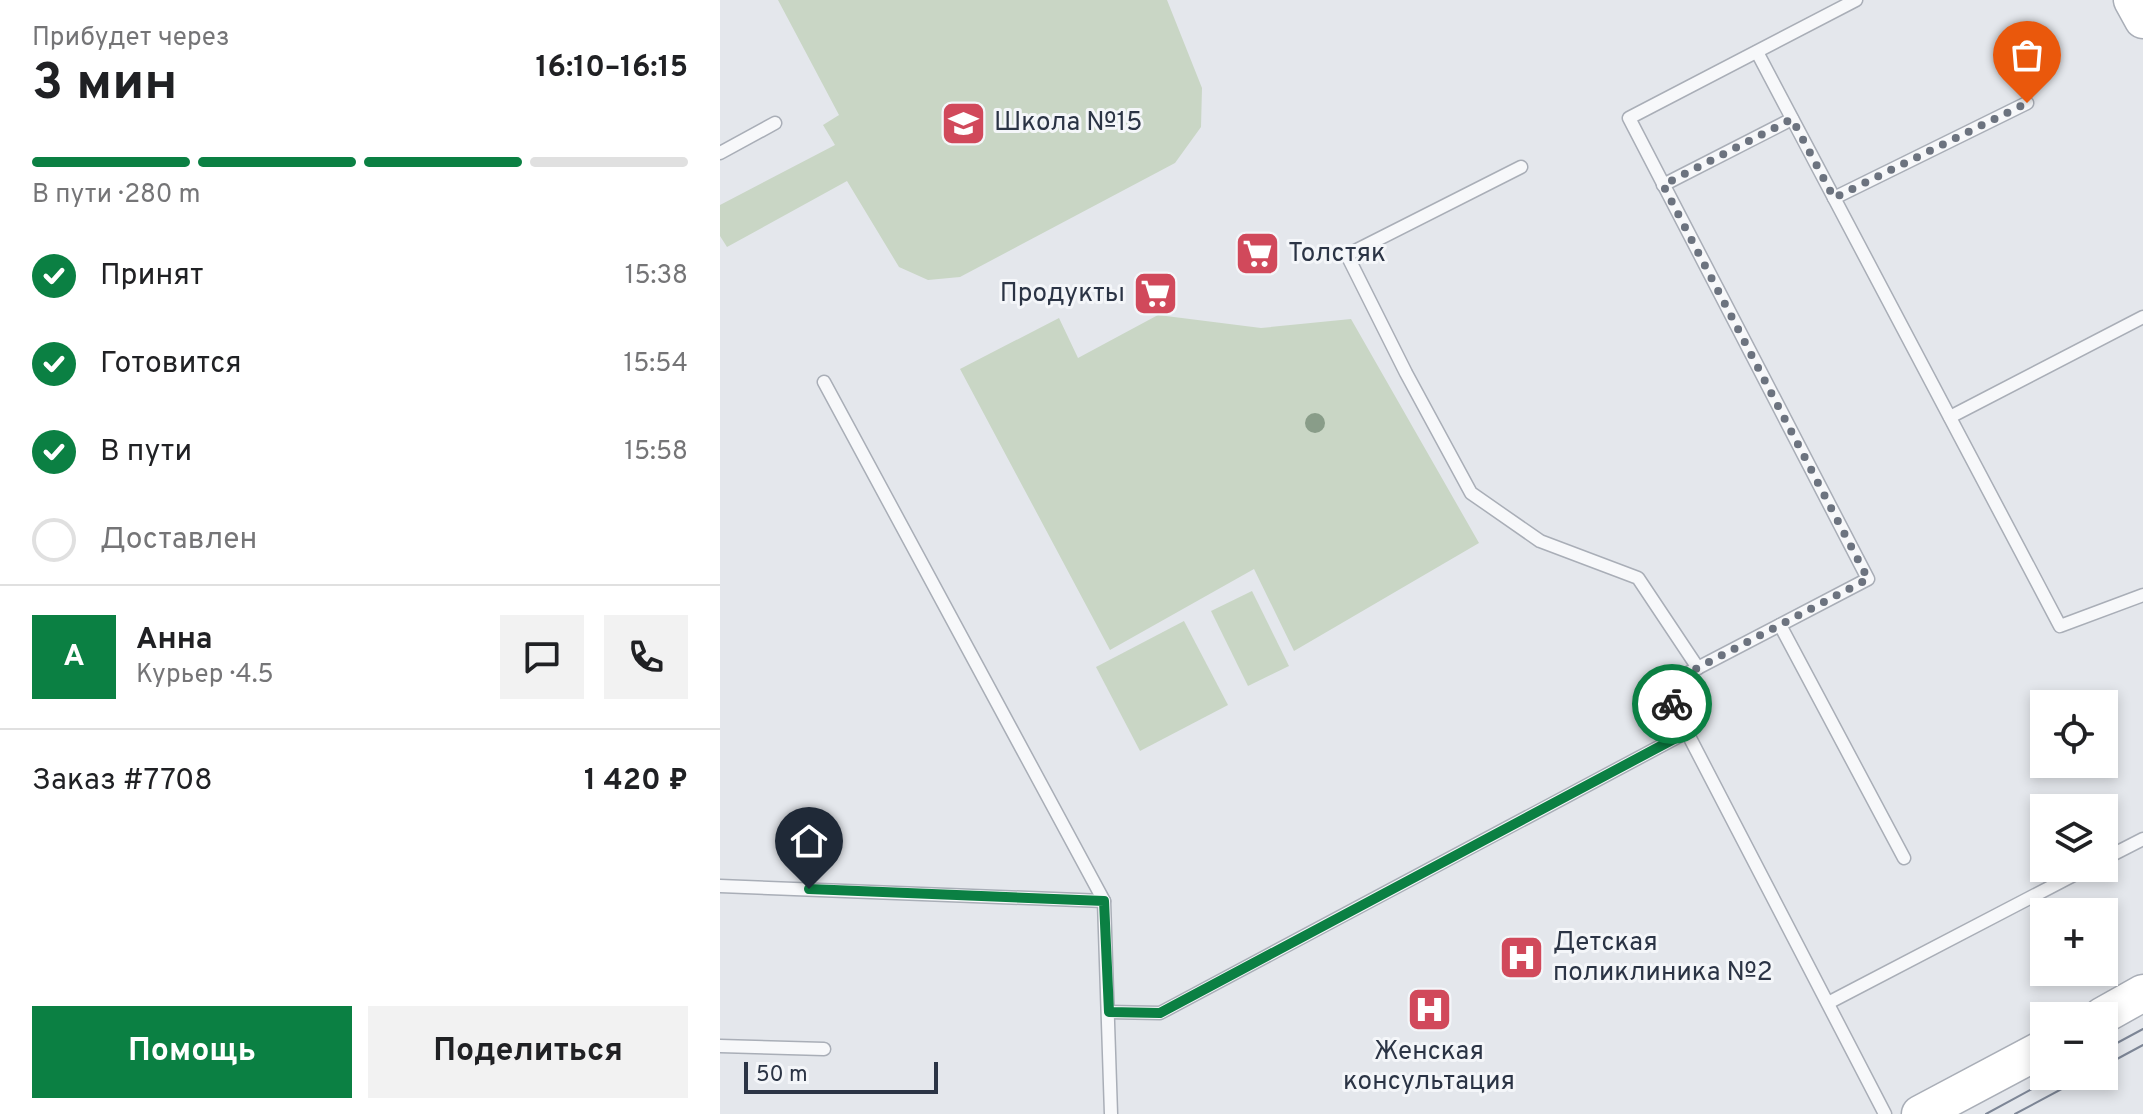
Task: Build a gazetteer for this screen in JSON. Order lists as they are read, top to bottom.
{
  "places": {
    "school or university": ["Школа №15"],
    "supermarket": ["Толстяк", "Продукты"],
    "hospital": ["Детская поликлиника №2", "Женская консультация"]
  },
  "scale_bar": "50 m",
  "page": {
    "heading": ["3 мин", "Прибудет через", "16:10–16:15"],
    "panel": [
      "Анна",
      "Курьер · 4.5",
      "Заказ #7708",
      "1 420 ₽"
    ],
    "bar": "В пути · 280 m",
    "list": [
      ["Принят", "15:38"],
      ["Готовится", "15:54"],
      ["В пути", "15:58"],
      "Доставлен"
    ],
    "round": "А",
    "map_buttons": ["+", "−"],
    "buttons": ["Помощь", "Поделиться"],
    "scale": "50 m"
  }
}
